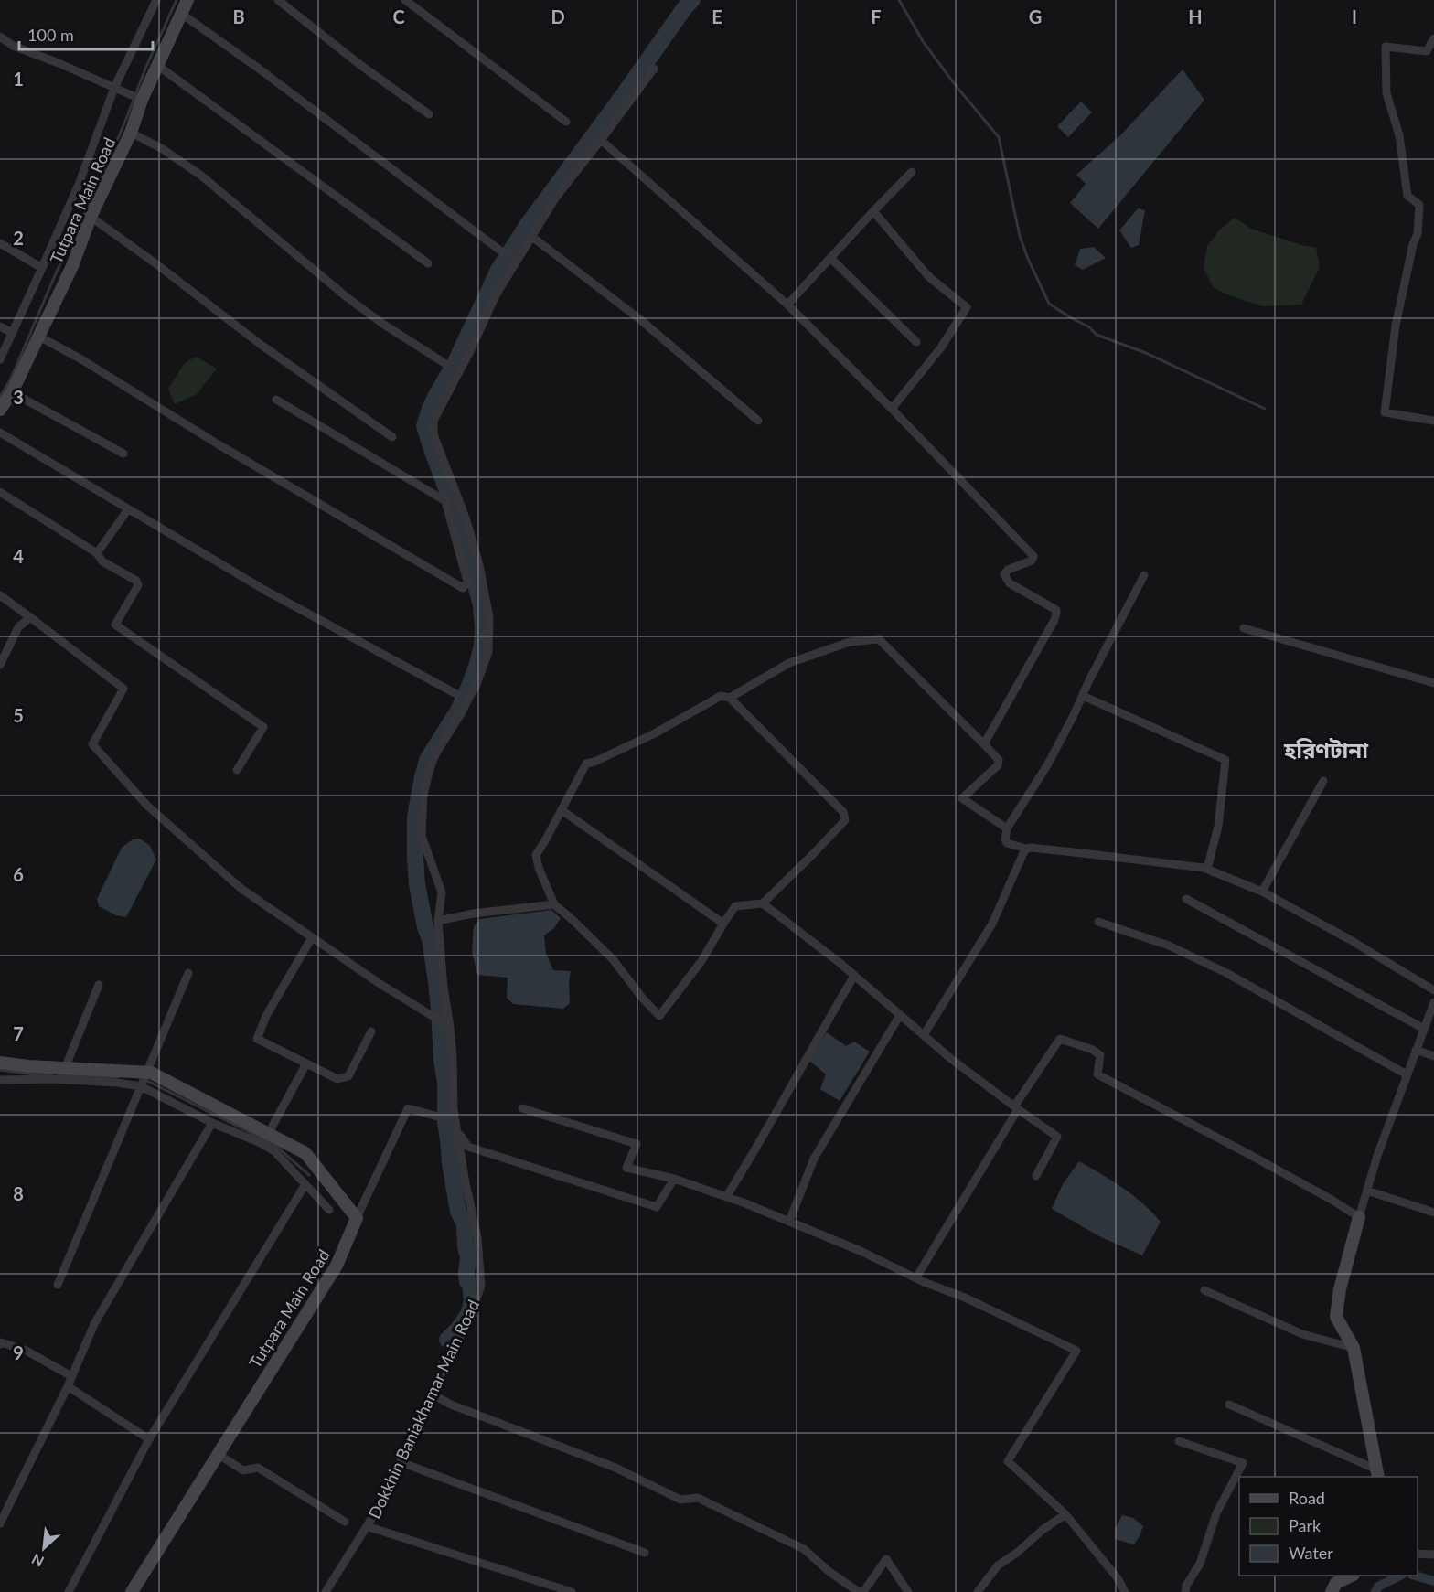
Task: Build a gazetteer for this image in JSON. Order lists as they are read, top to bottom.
{
  "streets": {
    "street": ["Tutpara Main Road", "Dokkhin Baniakhamar Main Road"]
  },
  "districts": ["হরিণটানা"],
  "legend": ["Road", "Park", "Water"],
  "scale_bar": "100 m",
  "north": "bottom left",
  "grid": {
    "columns": [
      "B",
      "C",
      "D",
      "E",
      "F",
      "G",
      "H",
      "I"
    ],
    "rows": [
      "1",
      "2",
      "3",
      "4",
      "5",
      "6",
      "7",
      "8",
      "9"
    ]
  }
}
